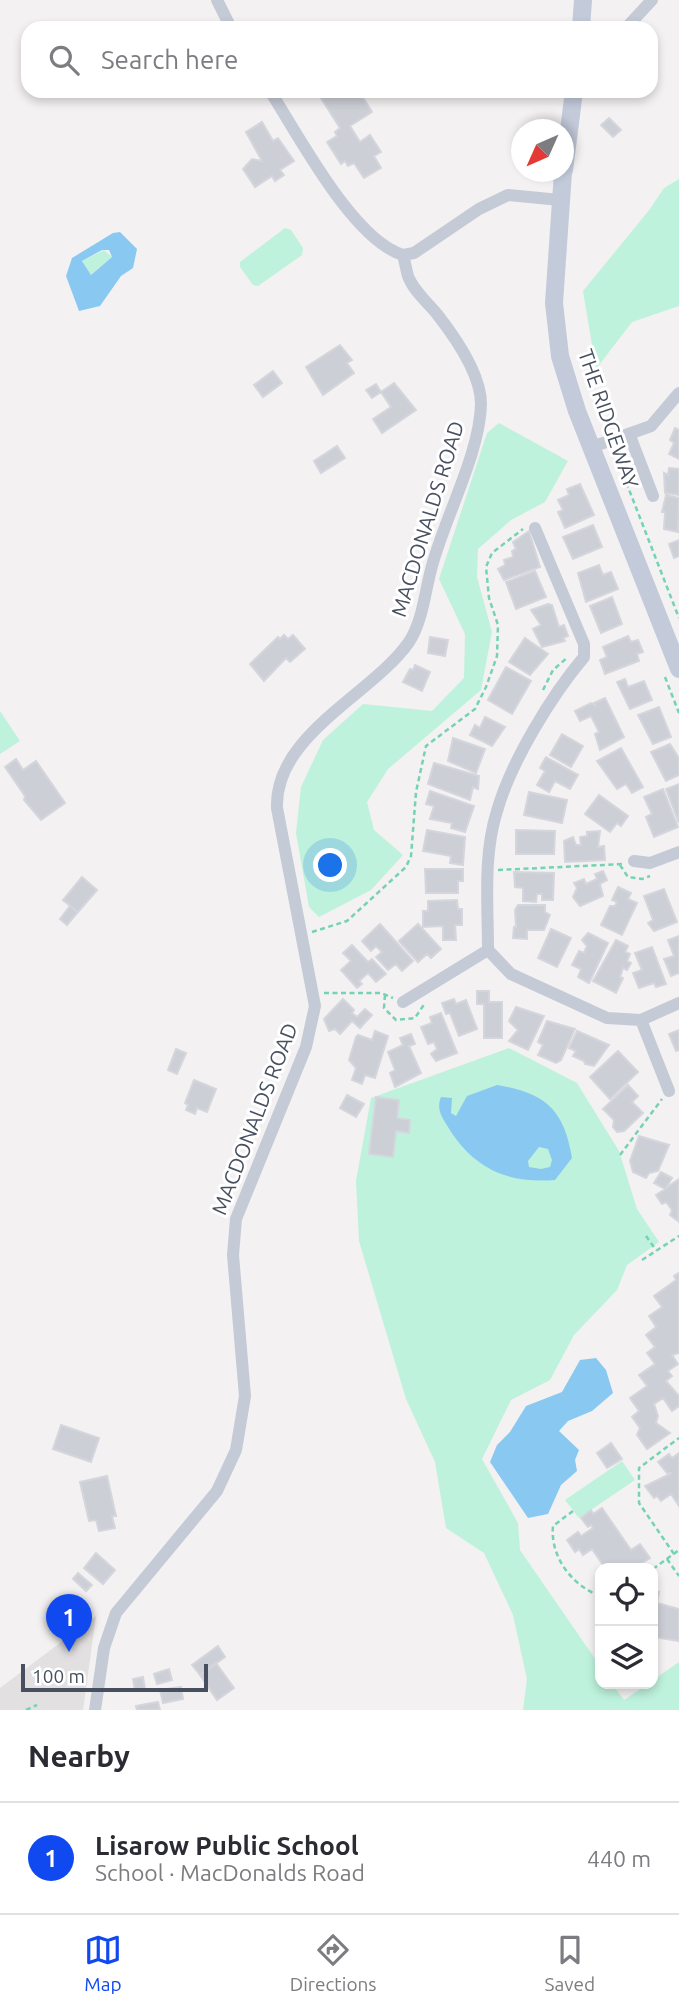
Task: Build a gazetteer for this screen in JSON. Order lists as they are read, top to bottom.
{
  "streets": {
    "street": ["THE RIDGEWAY", "MACDONALDS ROAD"]
  },
  "scale_bar": "100 m",
  "north": "bottom left",
  "page": {
    "search": "Search here",
    "pins": "1",
    "scale": "100 m",
    "heading": "Nearby",
    "list": [
      {
        "mark": "1",
        "name": "Lisarow Public School",
        "note": "School · MacDonalds Road",
        "value": "440 m"
      }
    ],
    "nav": ["Map", "Directions", "Saved"]
  }
}
